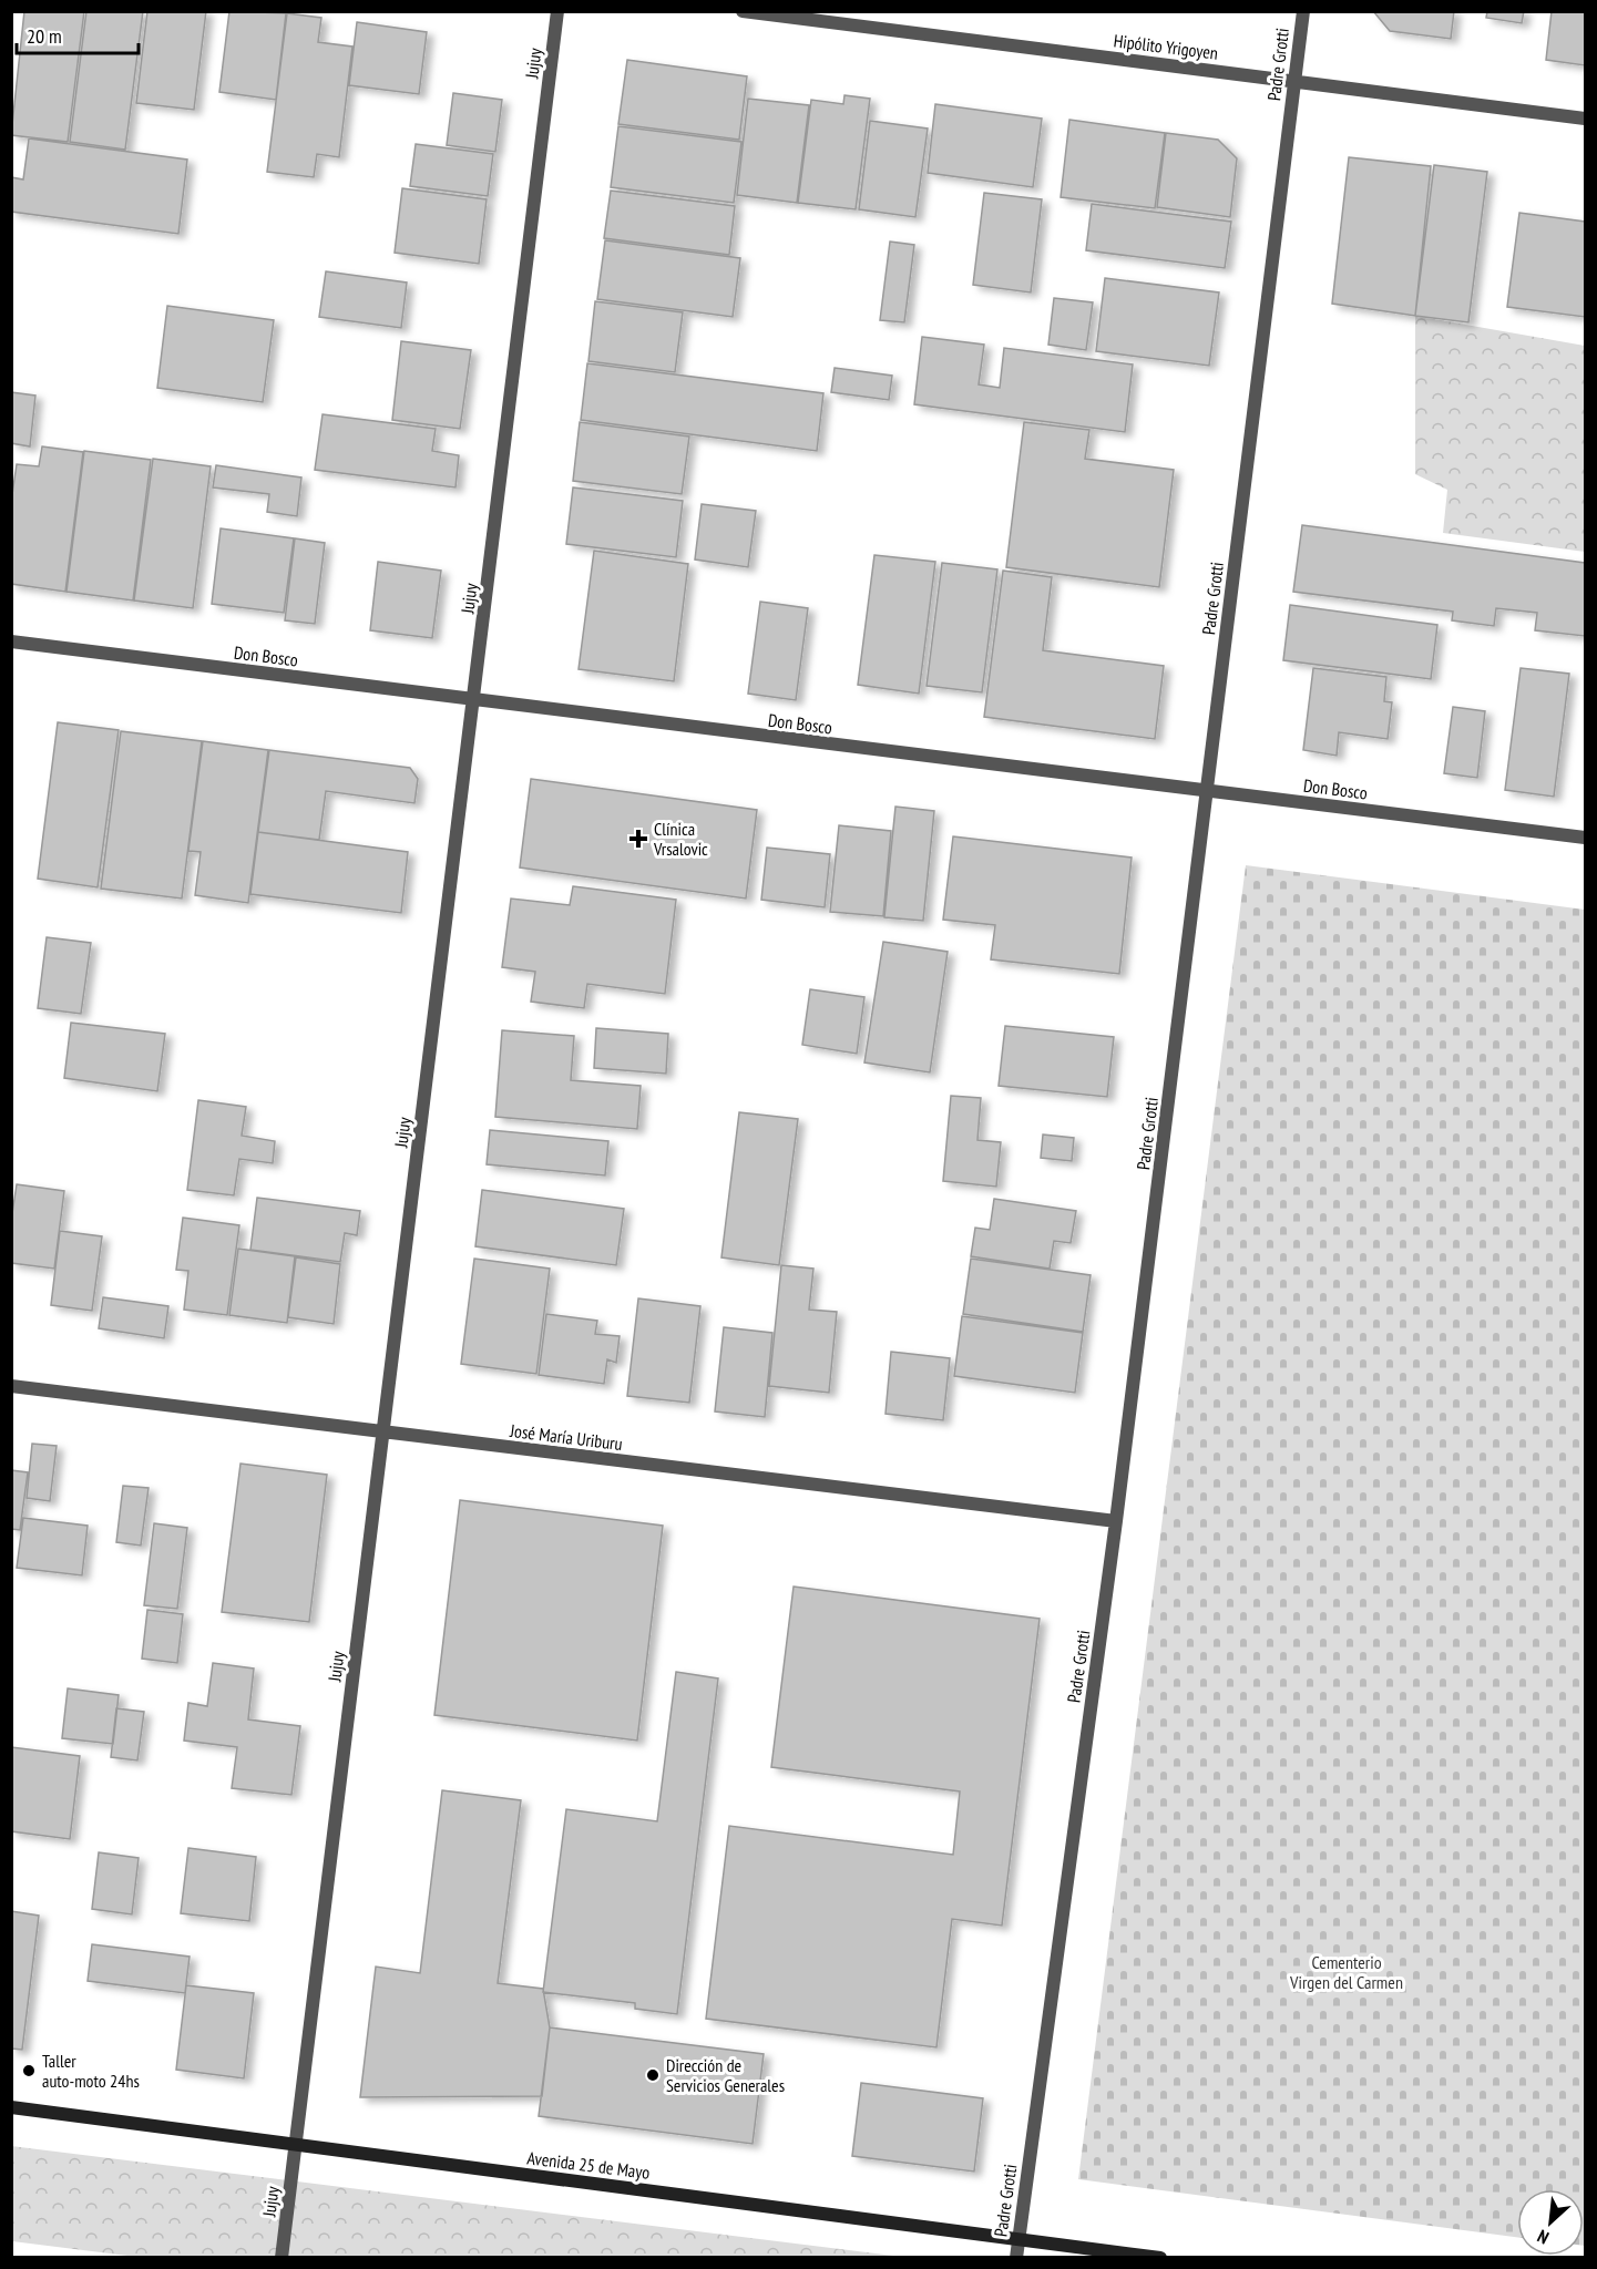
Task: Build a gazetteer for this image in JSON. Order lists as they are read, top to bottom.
{
  "streets": {
    "main road": ["Avenida 25 de Mayo"],
    "street": [
      "Hipólito Yrigoyen",
      "Jujuy",
      "Padre Grotti",
      "Don Bosco",
      "José María Uriburu"
    ]
  },
  "crossings": [
    ["Hipólito Yrigoyen", "Padre Grotti"],
    ["Jujuy", "Don Bosco"],
    ["Jujuy", "José María Uriburu"],
    ["Jujuy", "Avenida 25 de Mayo"],
    ["Padre Grotti", "Don Bosco"],
    ["Padre Grotti", "José María Uriburu"],
    ["Padre Grotti", "Avenida 25 de Mayo"]
  ],
  "parks": ["Cementerio Virgen del Carmen"],
  "places": {
    "health": ["Clínica Vrsalovic"],
    "other": ["Taller auto-moto 24hs", "Dirección de Servicios Generales"]
  },
  "scale_bar": "20 m",
  "north": "bottom left"
}
